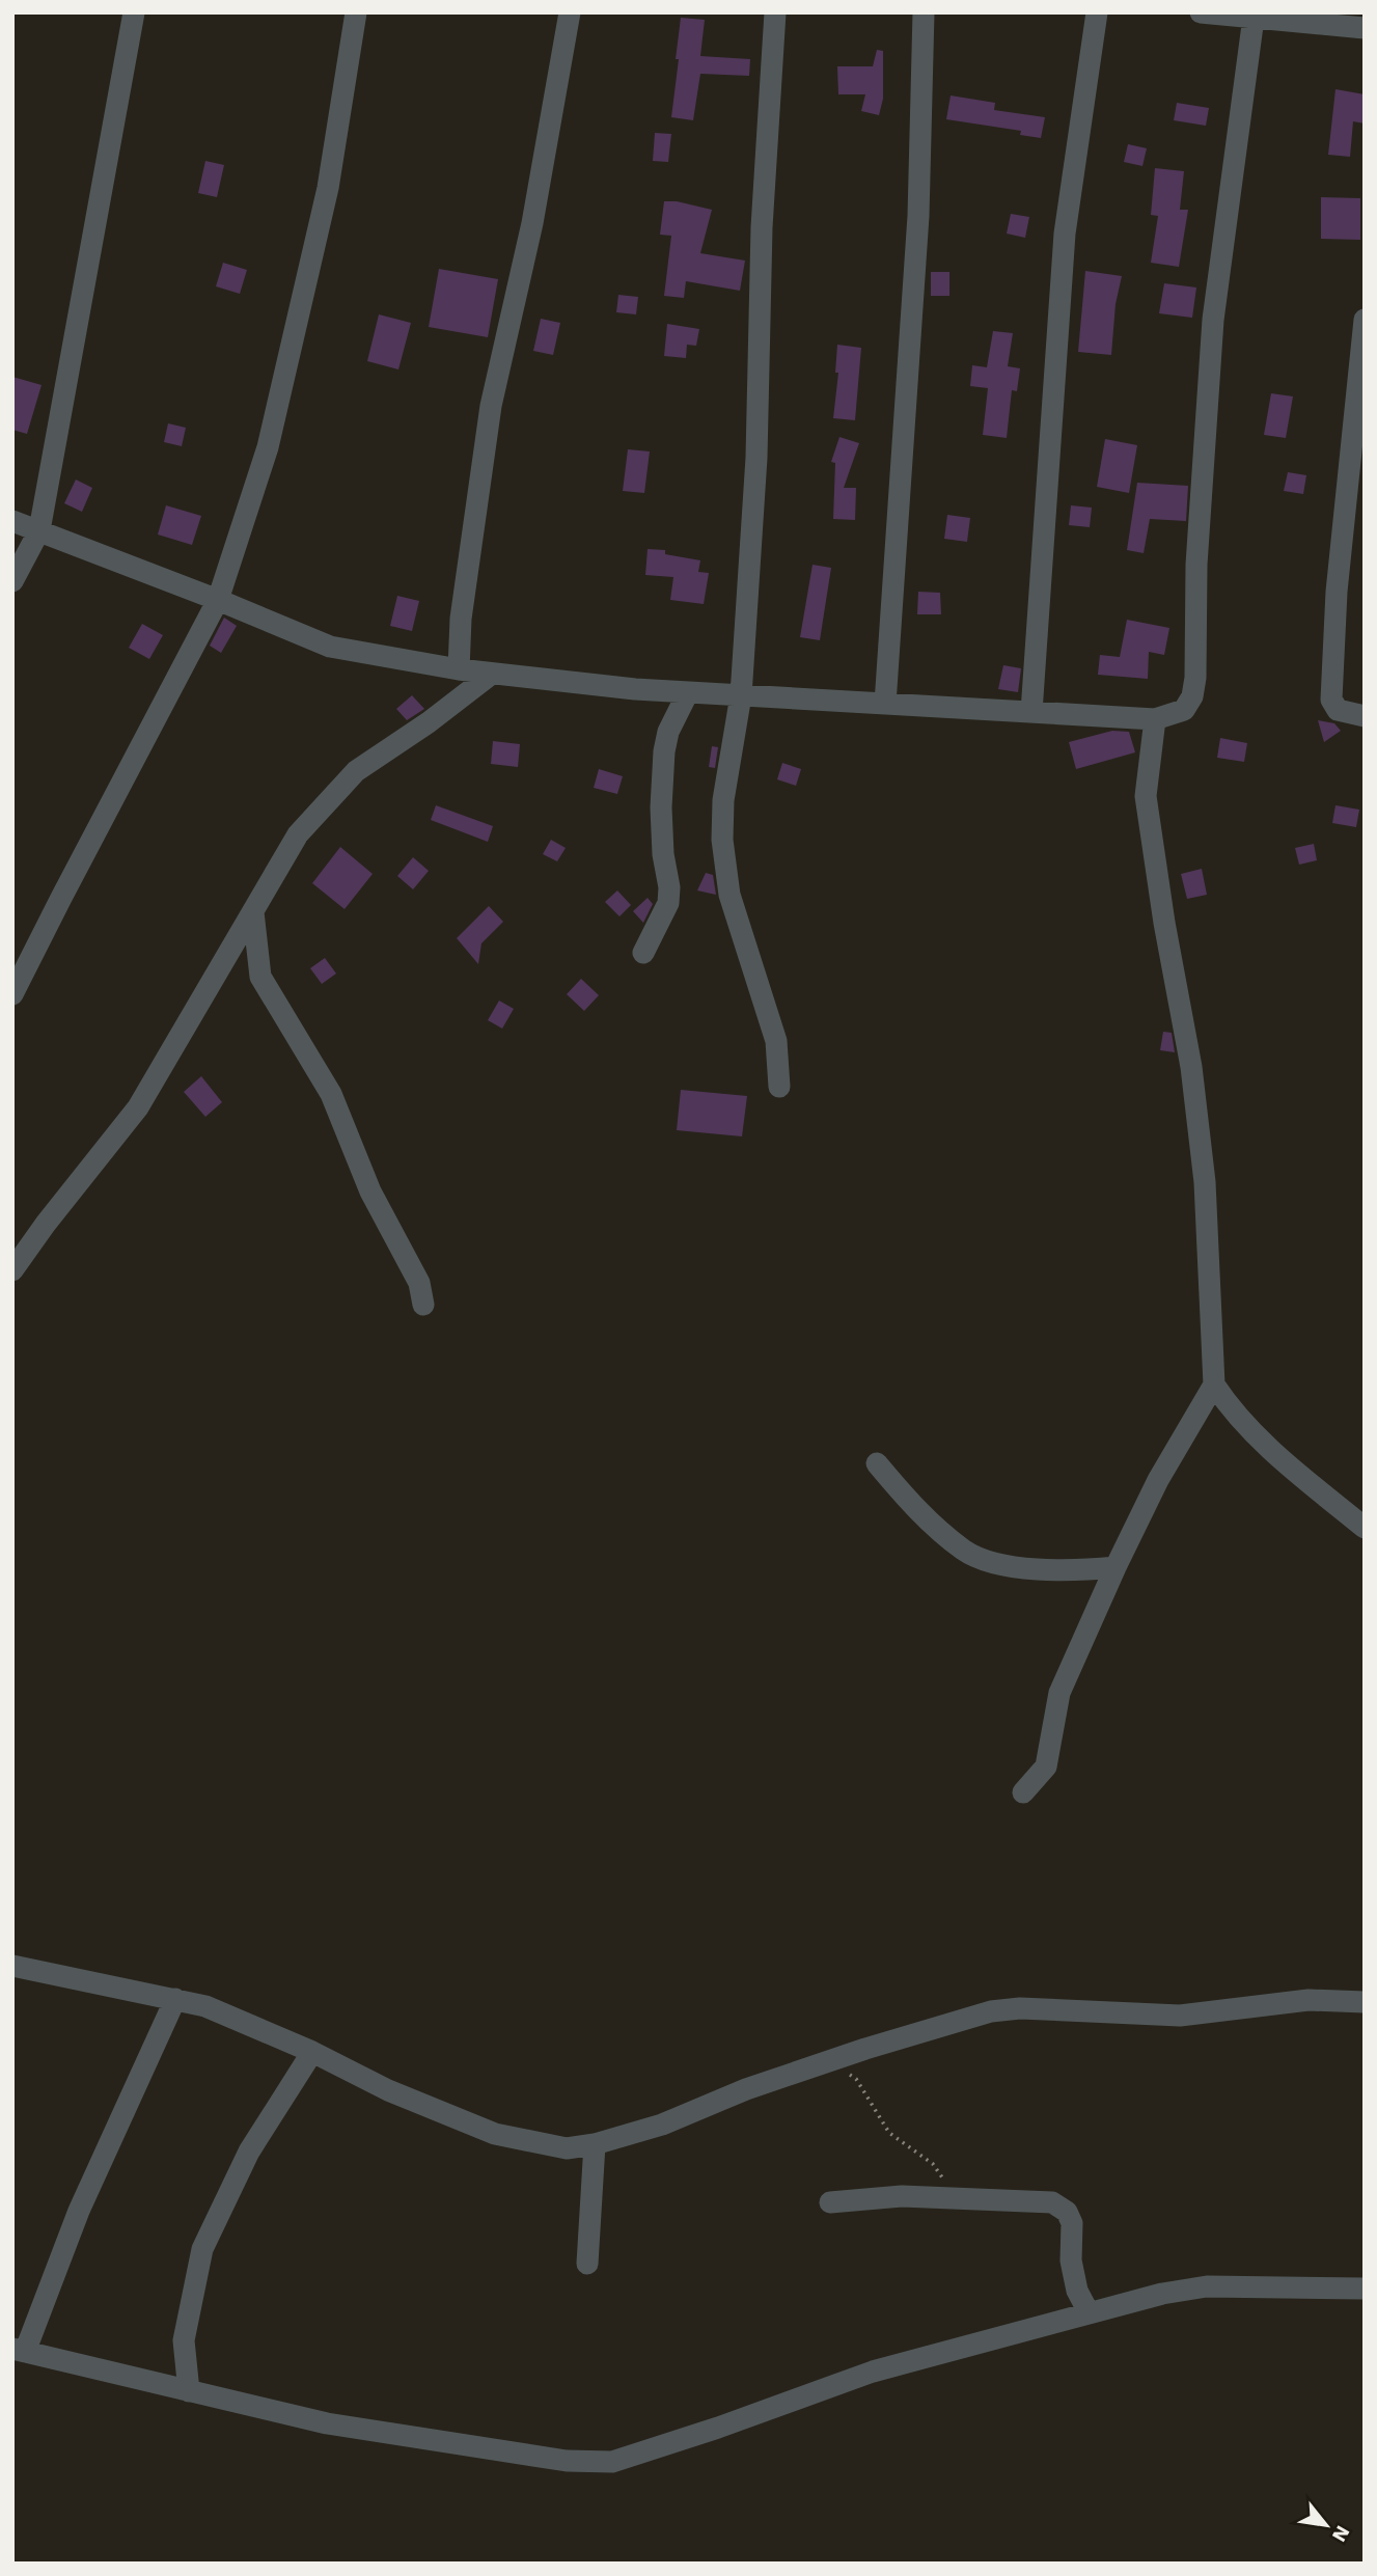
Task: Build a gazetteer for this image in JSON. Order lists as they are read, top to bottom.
{
  "north": "bottom right"
}
